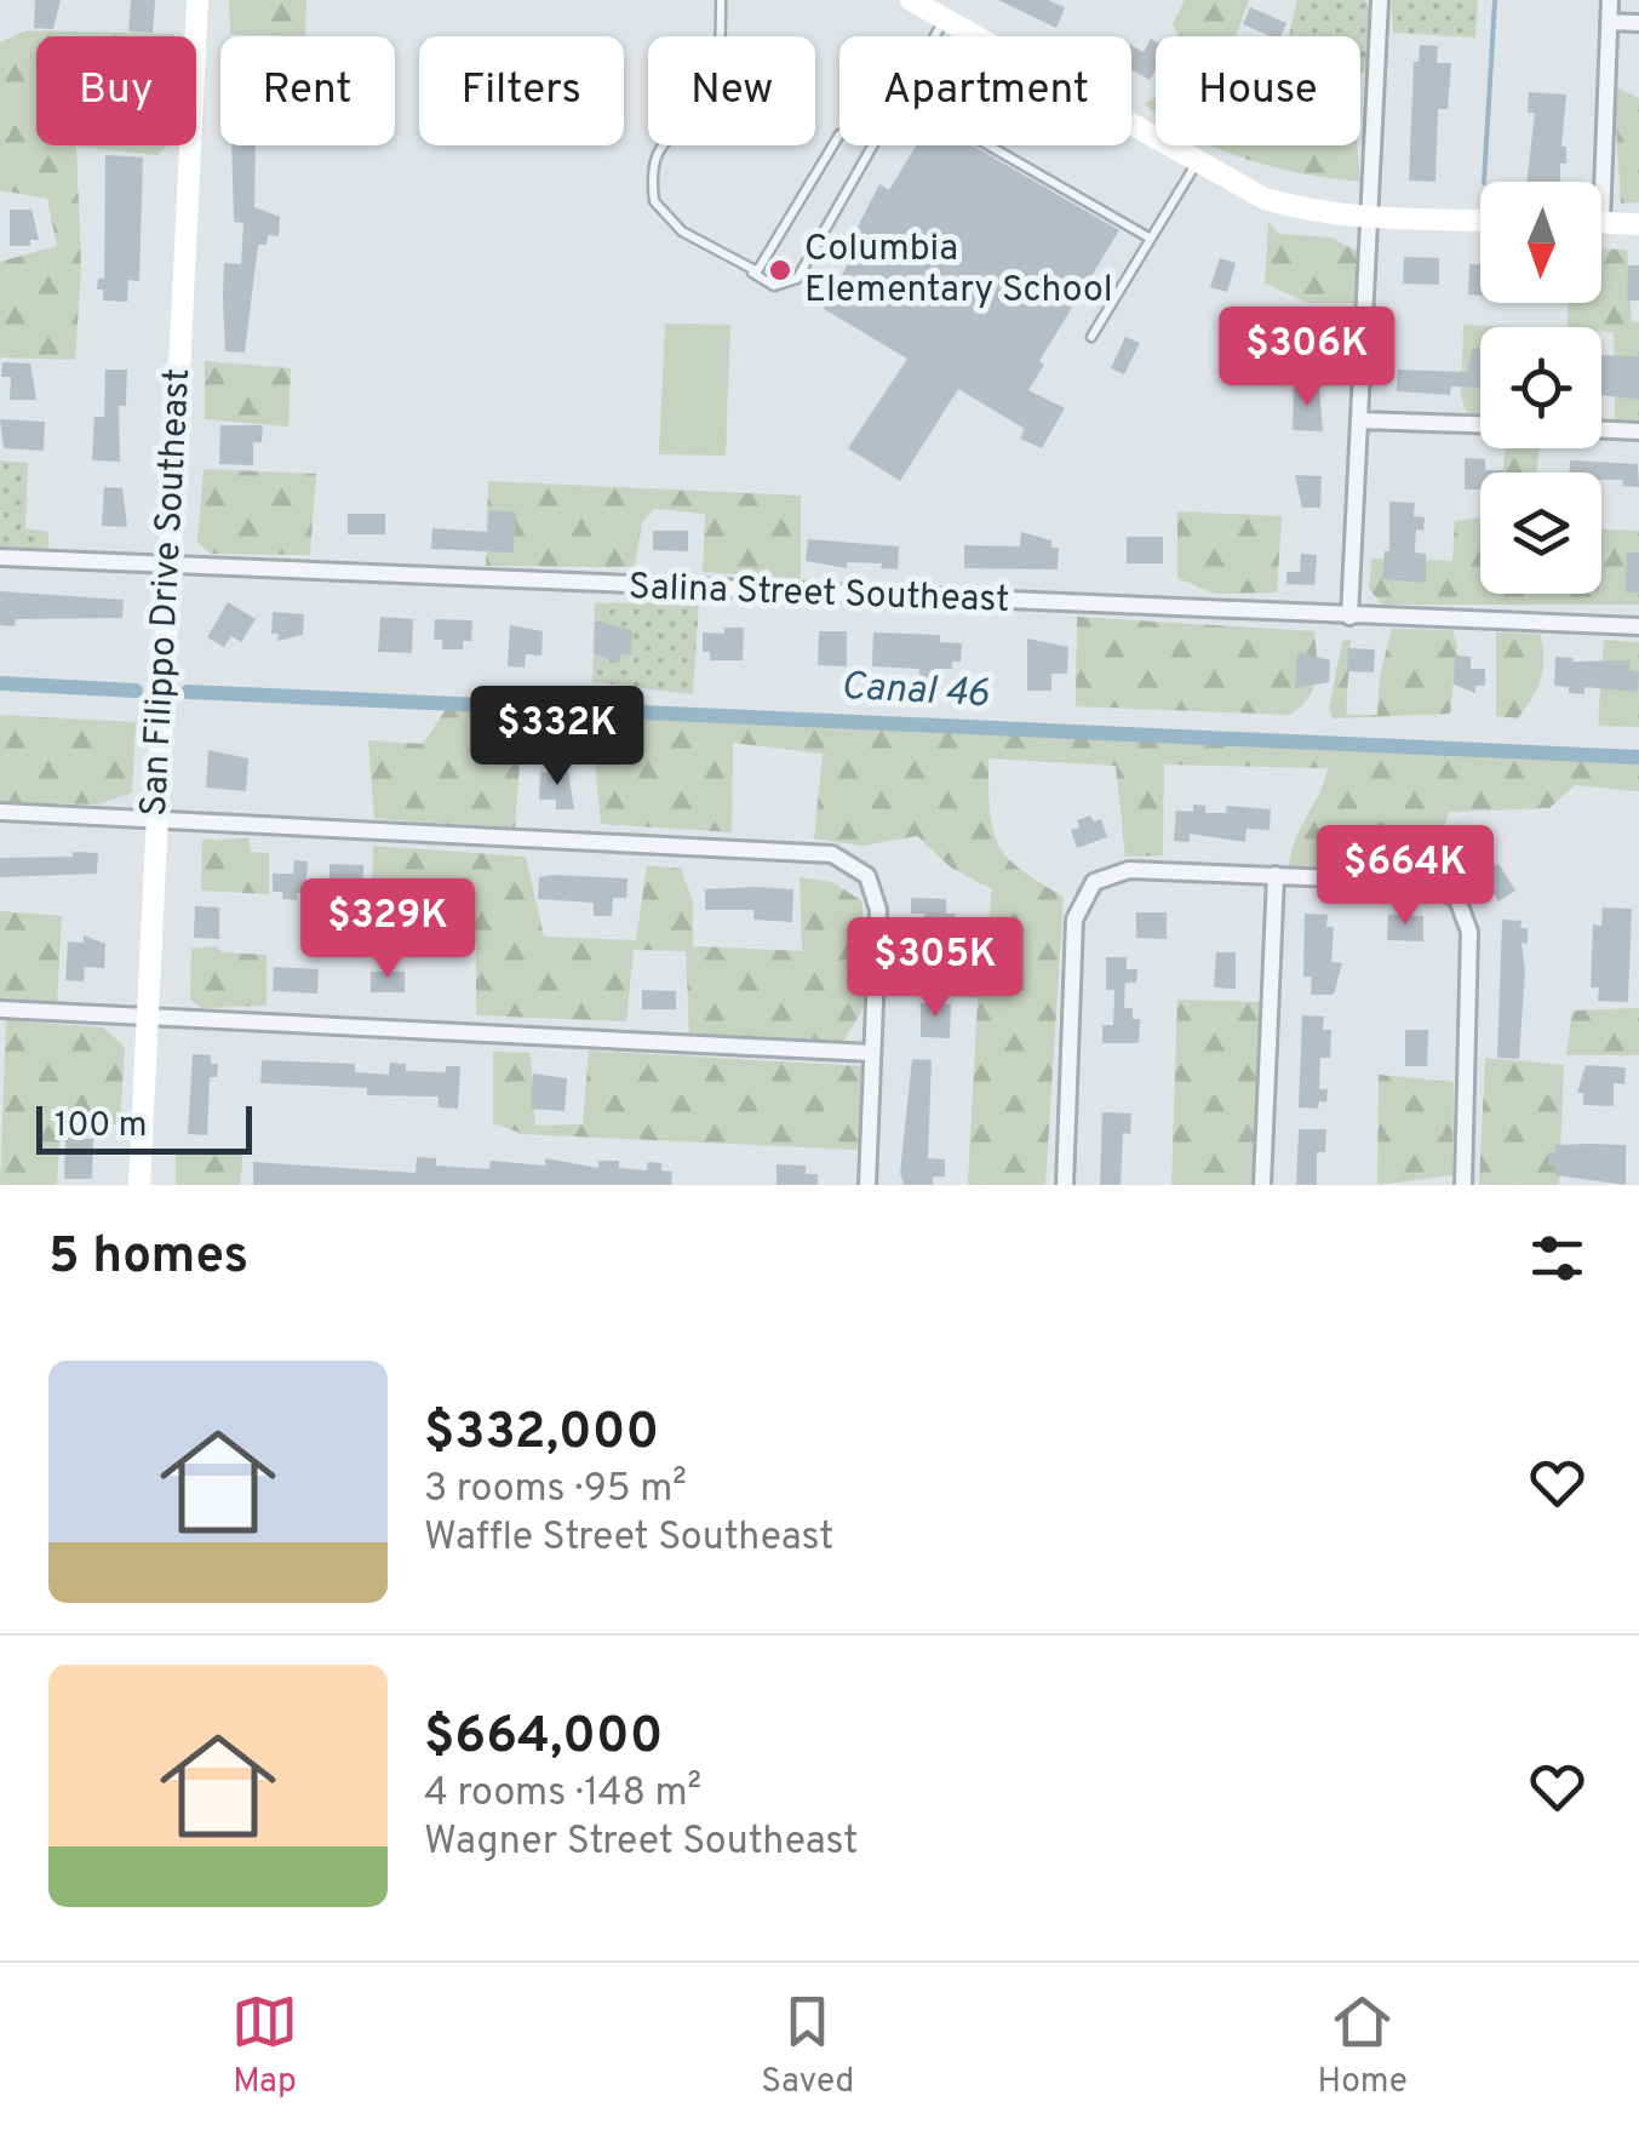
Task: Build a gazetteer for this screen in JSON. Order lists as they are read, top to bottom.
{
  "streets": {
    "street": ["San Filippo Drive Southeast", "Salina Street Southeast"]
  },
  "crossings": [
    ["San Filippo Drive Southeast", "Salina Street Southeast"]
  ],
  "water": ["Canal 46"],
  "places": ["Columbia Elementary School"],
  "scale_bar": "100 m",
  "north": "bottom",
  "page": {
    "chip": [
      "Buy",
      "Rent",
      "Filters",
      "New",
      "Apartment",
      "House"
    ],
    "price": [
      "$306K",
      "$332K",
      "$664K",
      "$329K",
      "$305K"
    ],
    "scale": "100 m",
    "heading": "5 homes",
    "list": [
      {
        "name": "$332,000",
        "note": "3 rooms · 95 m² · Waffle Street Southeast"
      },
      {
        "name": "$664,000",
        "note": "4 rooms · 148 m² · Wagner Street Southeast"
      }
    ],
    "tabs": ["Map", "Saved", "Home"]
  }
}
